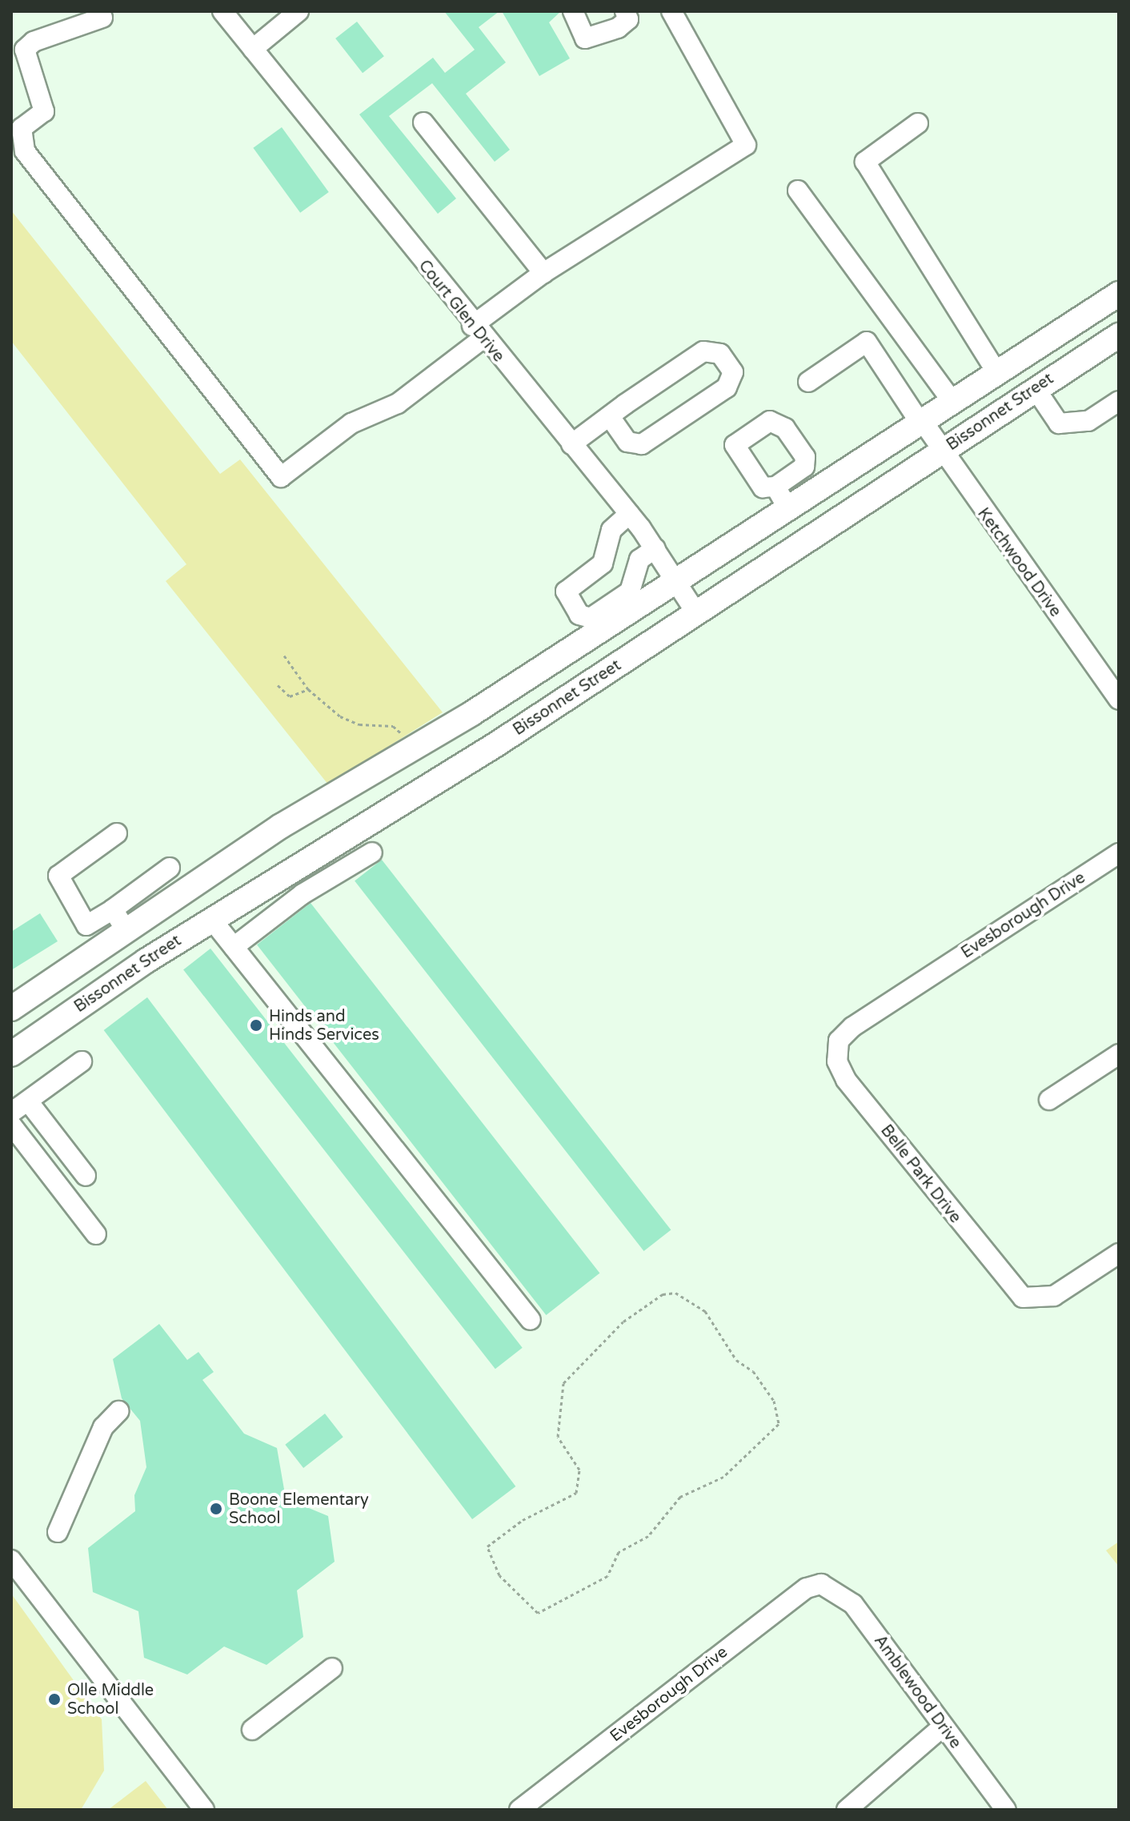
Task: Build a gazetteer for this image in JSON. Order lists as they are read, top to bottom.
{
  "streets": {
    "main road": ["Bissonnet Street"],
    "street": [
      "Court Glen Drive",
      "Ketchwood Drive",
      "Evesborough Drive",
      "Belle Park Drive",
      "Amblewood Drive"
    ]
  },
  "crossings": [
    ["Court Glen Drive", "Bissonnet Street"],
    ["Bissonnet Street", "Ketchwood Drive"],
    ["Evesborough Drive", "Belle Park Drive"],
    ["Evesborough Drive", "Amblewood Drive"]
  ],
  "places": ["Hinds and Hinds Services", "Boone Elementary School", "Olle Middle School"]
}
